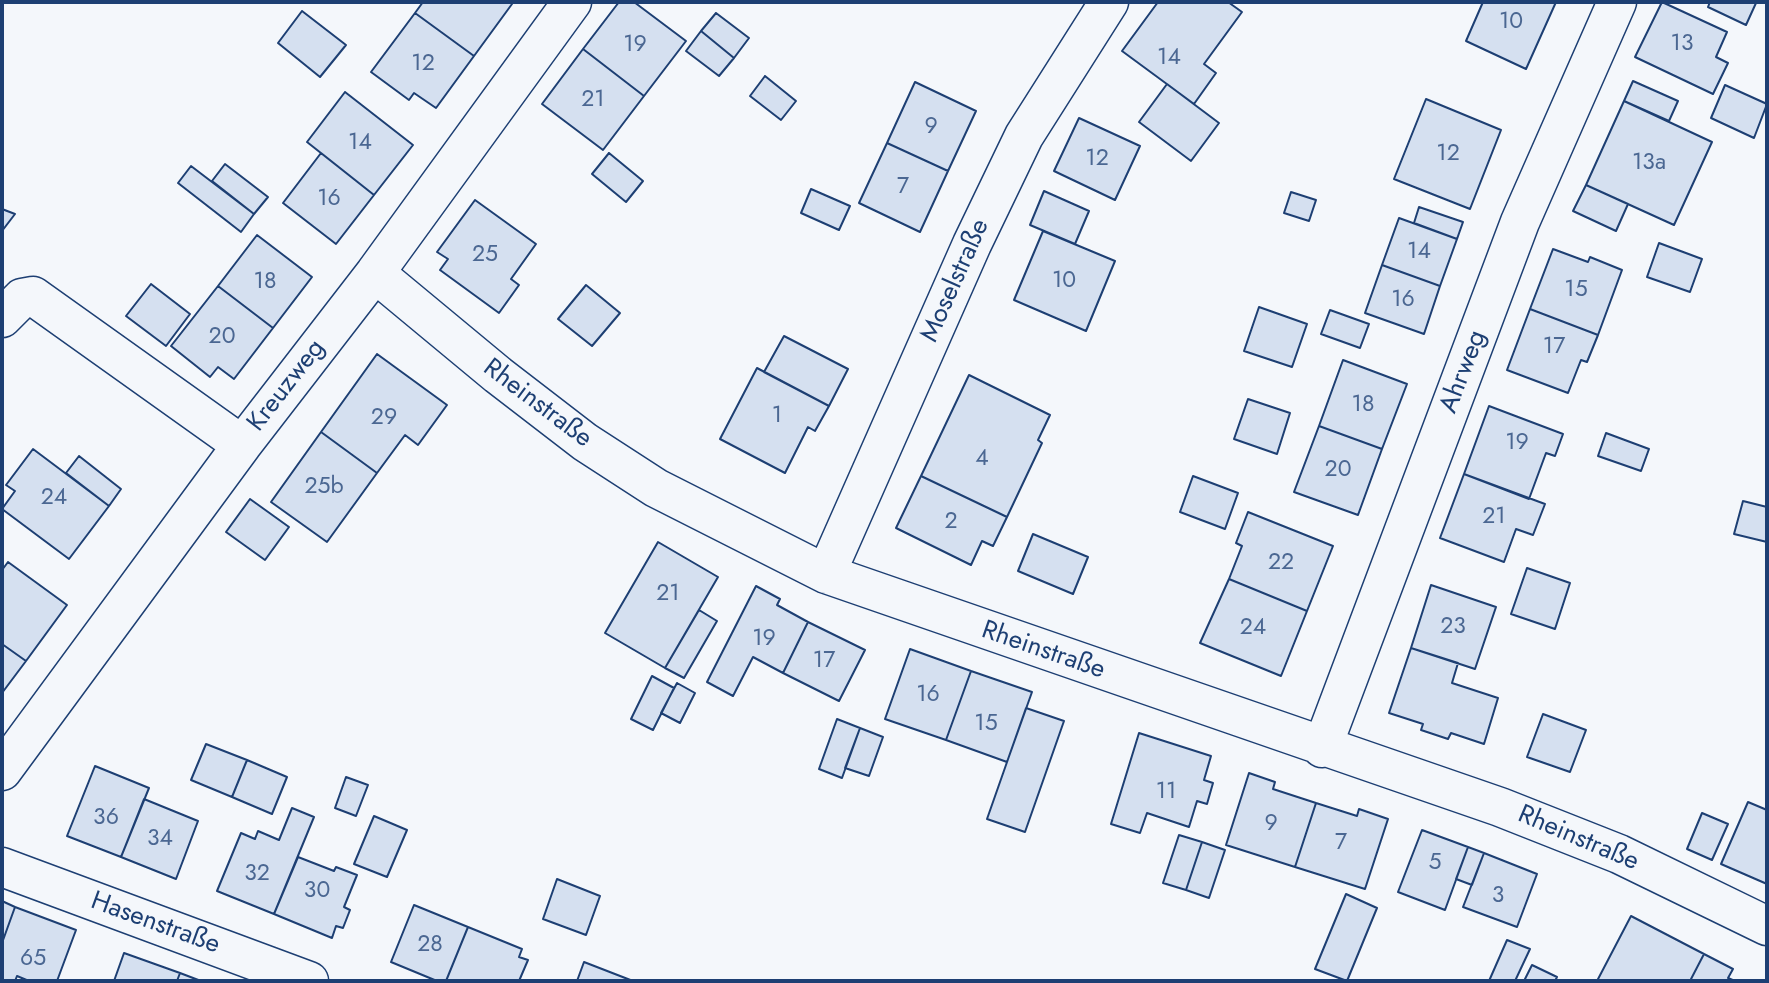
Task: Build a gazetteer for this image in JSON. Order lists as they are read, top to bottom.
{
  "streets": {
    "street": [
      "Moselstraße",
      "Ahrweg",
      "Kreuzweg",
      "Rheinstraße",
      "Hasenstraße"
    ]
  },
  "crossings": [
    ["Moselstraße", "Rheinstraße"],
    ["Ahrweg", "Rheinstraße"],
    ["Kreuzweg", "Rheinstraße"]
  ],
  "house_numbers": [
    "10",
    "13",
    "19",
    "14",
    "12",
    "21",
    "9",
    "14",
    "12",
    "12",
    "13a",
    "7",
    "16",
    "14",
    "25",
    "10",
    "18",
    "15",
    "16",
    "20",
    "17",
    "18",
    "1",
    "29",
    "19",
    "4",
    "20",
    "25b",
    "24",
    "21",
    "2",
    "22",
    "21",
    "23",
    "24",
    "19",
    "17",
    "16",
    "15",
    "11",
    "36",
    "9",
    "34",
    "7",
    "5",
    "32",
    "30",
    "3",
    "28",
    "65"
  ]
}
